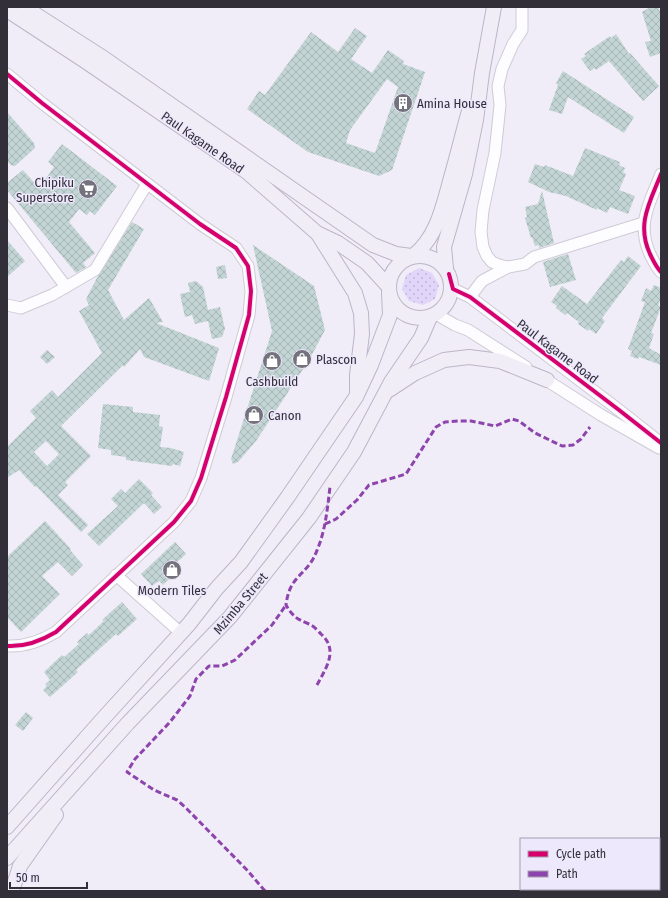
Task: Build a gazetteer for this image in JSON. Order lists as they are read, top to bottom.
{
  "streets": {
    "main road": ["Paul Kagame Road", "Mzimba Street"]
  },
  "crossings": [
    ["Paul Kagame Road", "Mzimba Street"]
  ],
  "places": {
    "building": ["Amina House"],
    "supermarket": ["Chipiku Superstore"],
    "shop": [
      "Plascon",
      "Cashbuild",
      "Canon",
      "Modern Tiles"
    ]
  },
  "legend": ["Cycle path", "Path"],
  "scale_bar": "50 m"
}
